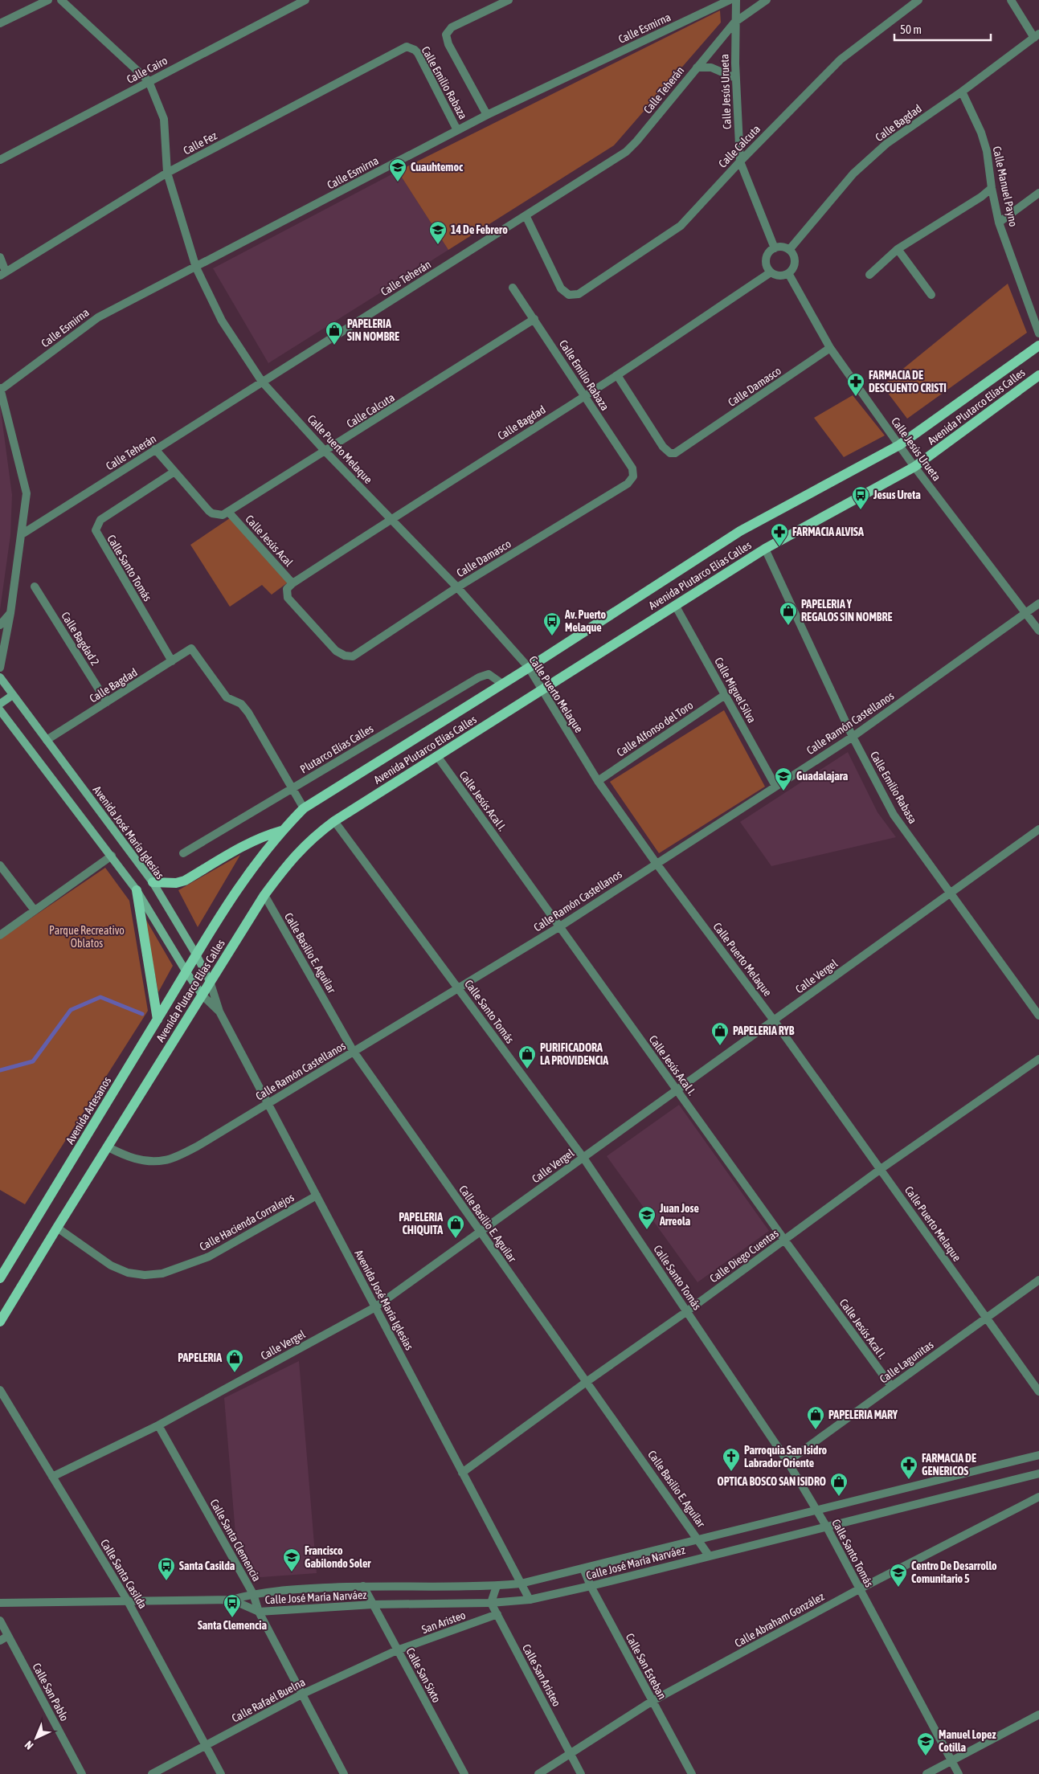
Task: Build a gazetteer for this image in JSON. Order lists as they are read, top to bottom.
{
  "streets": {
    "main road": ["Avenida Plutarco Elías Calles", "Avenida José María Iglesias", "Avenida Artesanos"],
    "street": [
      "Calle Esmirna",
      "Calle Cairo",
      "Calle Emilio Rabaza",
      "Calle Teherán",
      "Calle Jesús Urueta",
      "Calle Bagdad",
      "Calle Fez",
      "Calle Calcuta",
      "Calle Manuel Payno",
      "Calle Damasco",
      "Calle Puerto Melaque",
      "Calle Jesús Acal",
      "Calle Santo Tomás",
      "Calle Bagdad 2",
      "Calle Miguel Silva",
      "Calle Ramón Castellanos",
      "Calle Alfonso del Toro",
      "Plutarco Elías Calles",
      "Calle Emilio Rabasa",
      "Calle Jesús Acal I.",
      "Calle Basilio E. Aguilar",
      "Calle Vergel",
      "Calle Hacienda Corralejos",
      "Calle Diego Cuentas",
      "Calle Lagunitas",
      "Calle Santa Clemencia",
      "Calle José María Narváez",
      "Calle Santa Casilda",
      "Calle Abraham González",
      "San Aristeo",
      "Calle San Esteban",
      "Calle San Sixto",
      "Calle San Aristeo",
      "Calle San Pablo",
      "Calle Rafaél Buelna"
    ]
  },
  "crossings": [
    ["Calle Esmirna", "Calle Emilio Rabaza"],
    ["Calle Esmirna", "Calle Puerto Melaque"],
    ["Calle Cairo", "Calle Puerto Melaque"],
    ["Calle Emilio Rabaza", "Calle Bagdad"],
    ["Calle Emilio Rabaza", "Calle Fez"],
    ["Calle Emilio Rabaza", "Calle Calcuta"],
    ["Calle Emilio Rabaza", "Calle Damasco"],
    ["Calle Teherán", "Calle Jesús Urueta"],
    ["Calle Teherán", "Calle Calcuta"],
    ["Calle Teherán", "Calle Puerto Melaque"],
    ["Calle Jesús Urueta", "Calle Bagdad"],
    ["Calle Jesús Urueta", "Calle Calcuta"],
    ["Calle Jesús Urueta", "Calle Damasco"],
    ["Calle Jesús Urueta", "Avenida Plutarco Elías Calles"],
    ["Calle Jesús Urueta", "Calle Ramón Castellanos"],
    ["Calle Bagdad", "Calle Manuel Payno"],
    ["Calle Bagdad", "Calle Damasco"],
    ["Calle Bagdad", "Calle Puerto Melaque"],
    ["Calle Bagdad", "Calle Jesús Acal"],
    ["Calle Bagdad", "Calle Santo Tomás"],
    ["Calle Bagdad", "Calle Bagdad 2"],
    ["Calle Bagdad", "Plutarco Elías Calles"],
    ["Calle Bagdad", "Avenida José María Iglesias"],
    ["Calle Fez", "Calle Puerto Melaque"],
    ["Calle Calcuta", "Calle Puerto Melaque"],
    ["Calle Calcuta", "Calle Jesús Acal"],
    ["Calle Calcuta", "Calle Santo Tomás"],
    ["Calle Damasco", "Calle Puerto Melaque"],
    ["Avenida Plutarco Elías Calles", "Calle Puerto Melaque"],
    ["Avenida Plutarco Elías Calles", "Calle Santo Tomás"],
    ["Avenida Plutarco Elías Calles", "Calle Miguel Silva"],
    ["Avenida Plutarco Elías Calles", "Calle Ramón Castellanos"],
    ["Avenida Plutarco Elías Calles", "Plutarco Elías Calles"],
    ["Avenida Plutarco Elías Calles", "Calle Emilio Rabasa"],
    ["Avenida Plutarco Elías Calles", "Calle Jesús Acal I."],
    ["Avenida Plutarco Elías Calles", "Avenida José María Iglesias"],
    ["Avenida Plutarco Elías Calles", "Calle Basilio E. Aguilar"],
    ["Avenida Plutarco Elías Calles", "Avenida Artesanos"],
    ["Avenida Plutarco Elías Calles", "Calle Hacienda Corralejos"],
    ["Calle Puerto Melaque", "Calle Ramón Castellanos"],
    ["Calle Puerto Melaque", "Calle Alfonso del Toro"],
    ["Calle Puerto Melaque", "Calle Vergel"],
    ["Calle Puerto Melaque", "Calle Diego Cuentas"],
    ["Calle Puerto Melaque", "Calle Lagunitas"],
    ["Calle Santo Tomás", "Calle Ramón Castellanos"],
    ["Calle Santo Tomás", "Calle Vergel"],
    ["Calle Santo Tomás", "Calle Diego Cuentas"],
    ["Calle Santo Tomás", "Calle Lagunitas"],
    ["Calle Santo Tomás", "Calle José María Narváez"],
    ["Calle Santo Tomás", "Calle Abraham González"],
    ["Calle Miguel Silva", "Calle Ramón Castellanos"],
    ["Calle Miguel Silva", "Calle Alfonso del Toro"],
    ["Calle Ramón Castellanos", "Calle Emilio Rabasa"],
    ["Calle Ramón Castellanos", "Calle Jesús Acal I."],
    ["Calle Ramón Castellanos", "Avenida José María Iglesias"],
    ["Calle Ramón Castellanos", "Calle Basilio E. Aguilar"],
    ["Calle Emilio Rabasa", "Calle Vergel"],
    ["Calle Jesús Acal I.", "Calle Vergel"],
    ["Calle Jesús Acal I.", "Calle Diego Cuentas"],
    ["Calle Jesús Acal I.", "Calle Lagunitas"],
    ["Avenida José María Iglesias", "Calle Vergel"],
    ["Avenida José María Iglesias", "Avenida Artesanos"],
    ["Avenida José María Iglesias", "Calle Hacienda Corralejos"],
    ["Avenida José María Iglesias", "Calle Diego Cuentas"],
    ["Avenida José María Iglesias", "Calle José María Narváez"],
    ["Calle Basilio E. Aguilar", "Calle Vergel"],
    ["Calle Basilio E. Aguilar", "Calle Diego Cuentas"],
    ["Calle Basilio E. Aguilar", "Calle José María Narváez"],
    ["Calle Vergel", "Calle Santa Clemencia"],
    ["Calle Vergel", "Calle Santa Casilda"],
    ["Calle Santa Clemencia", "Calle José María Narváez"],
    ["Calle Santa Clemencia", "Calle Rafaél Buelna"],
    ["Calle José María Narváez", "Calle Santa Casilda"],
    ["Calle José María Narváez", "Calle San Esteban"],
    ["Calle José María Narváez", "Calle San Sixto"],
    ["Calle José María Narváez", "Calle San Aristeo"],
    ["Calle Santa Casilda", "Calle Rafaél Buelna"],
    ["Calle Abraham González", "Calle San Esteban"],
    ["Calle Abraham González", "Calle San Aristeo"],
    ["San Aristeo", "Calle San Sixto"],
    ["San Aristeo", "Calle San Aristeo"],
    ["San Aristeo", "Calle Rafaél Buelna"],
    ["Calle San Sixto", "Calle Rafaél Buelna"]
  ],
  "parks": ["Parque Recreativo Oblatos"],
  "places": {
    "school or university": [
      "Cuauhtemoc",
      "14 De Febrero",
      "Guadalajara",
      "Juan Jose Arreola",
      "Francisco Gabilondo Soler",
      "Centro De Desarrollo Comunitario 5",
      "Manuel Lopez Cotilla"
    ],
    "shop": [
      "PAPELERIA SIN NOMBRE",
      "PAPELERIA Y REGALOS SIN NOMBRE",
      "PAPELERIA RYB",
      "PURIFICADORA LA PROVIDENCIA",
      "PAPELERIA CHIQUITA",
      "PAPELERIA",
      "PAPELERIA MARY",
      "OPTICA BOSCO SAN ISIDRO"
    ],
    "pharmacy": ["FARMACIA DE DESCUENTO CRISTI", "FARMACIA ALVISA", "FARMACIA DE GENERICOS"],
    "bus stop": [
      "Jesus Ureta",
      "Av. Puerto Melaque",
      "Santa Casilda",
      "Santa Clemencia"
    ],
    "church": ["Parroquia San Isidro Labrador Oriente"]
  },
  "scale_bar": "50 m",
  "north": "bottom left"
}
